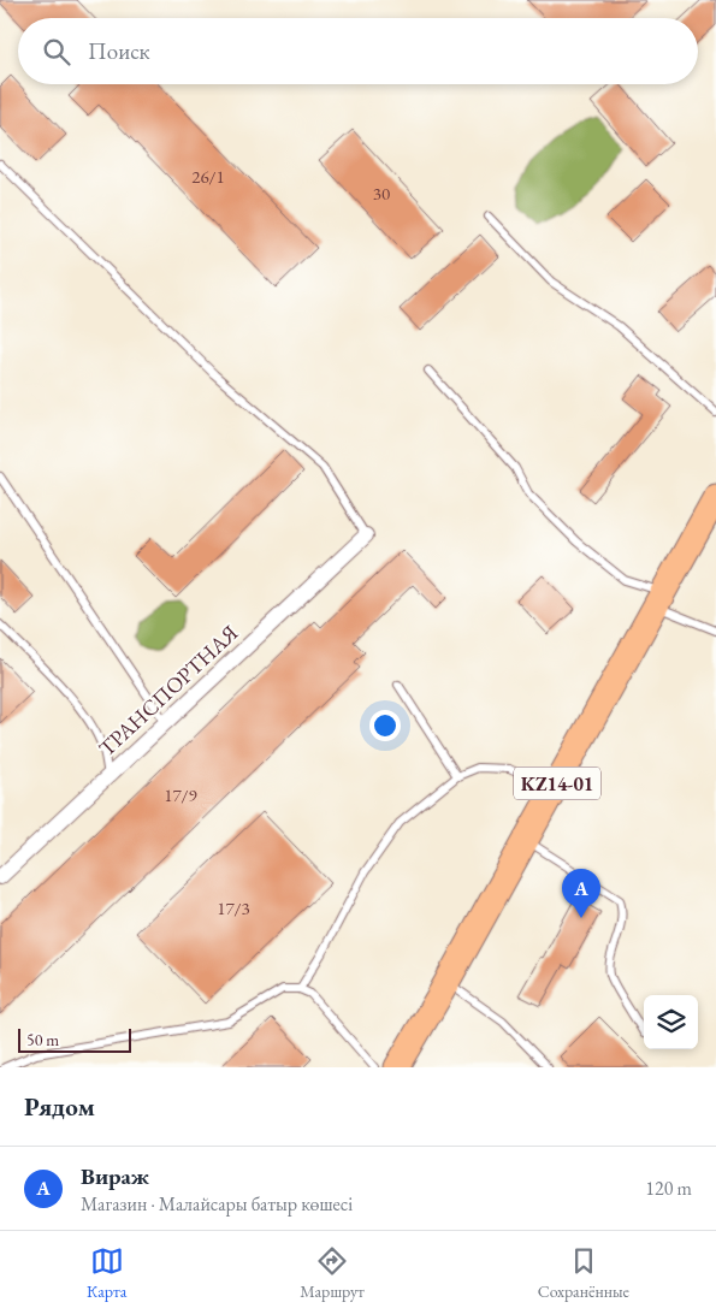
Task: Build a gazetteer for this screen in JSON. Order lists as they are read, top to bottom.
{
  "streets": {
    "highway": ["KZ14-01"],
    "street": ["ТРАНСПОРТНАЯ"]
  },
  "house_numbers": [
    "26/1",
    "30",
    "17/9",
    "17/3"
  ],
  "scale_bar": "50 m",
  "page": {
    "search": "Поиск",
    "pins": "A",
    "scale": "50 m",
    "heading": "Рядом",
    "list": [
      {
        "mark": "A",
        "name": "Вираж",
        "note": "Магазин · Малайсары батыр көшесі",
        "value": "120 m"
      }
    ],
    "nav": ["Карта", "Маршрут", "Сохранённые"]
  }
}
